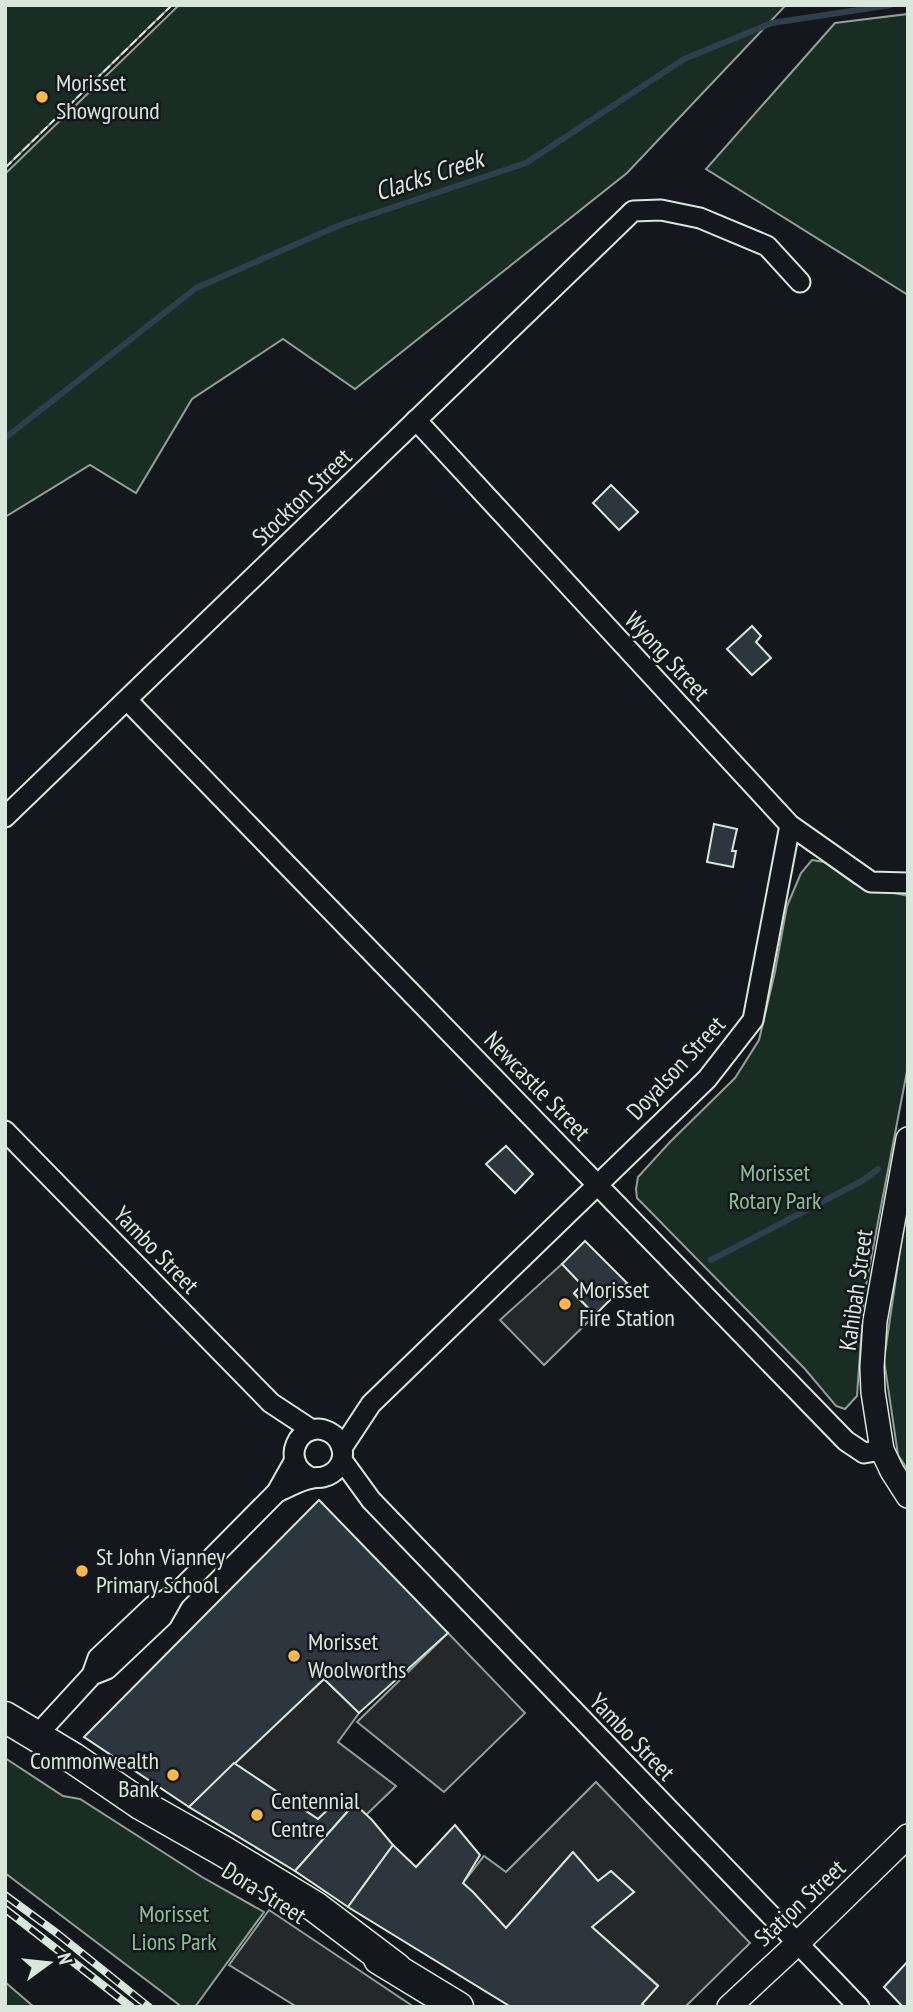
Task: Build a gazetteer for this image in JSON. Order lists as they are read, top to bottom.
{
  "streets": {
    "main road": ["Dora Street"],
    "street": [
      "Stockton Street",
      "Wyong Street",
      "Doyalson Street",
      "Newcastle Street",
      "Yambo Street",
      "Kahibah Street",
      "Station Street"
    ]
  },
  "crossings": [
    ["Stockton Street", "Wyong Street"],
    ["Stockton Street", "Newcastle Street"],
    ["Wyong Street", "Doyalson Street"],
    ["Doyalson Street", "Newcastle Street"],
    ["Doyalson Street", "Yambo Street"],
    ["Doyalson Street", "Dora Street"],
    ["Newcastle Street", "Kahibah Street"],
    ["Yambo Street", "Station Street"]
  ],
  "water": ["Clacks Creek"],
  "parks": ["Morisset Rotary Park", "Morisset Lions Park"],
  "places": [
    "Morisset Showground",
    "Morisset Fire Station",
    "St John Vianney Primary School",
    "Morisset Woolworths",
    "Commonwealth Bank",
    "Centennial Centre"
  ],
  "north": "right"
}
